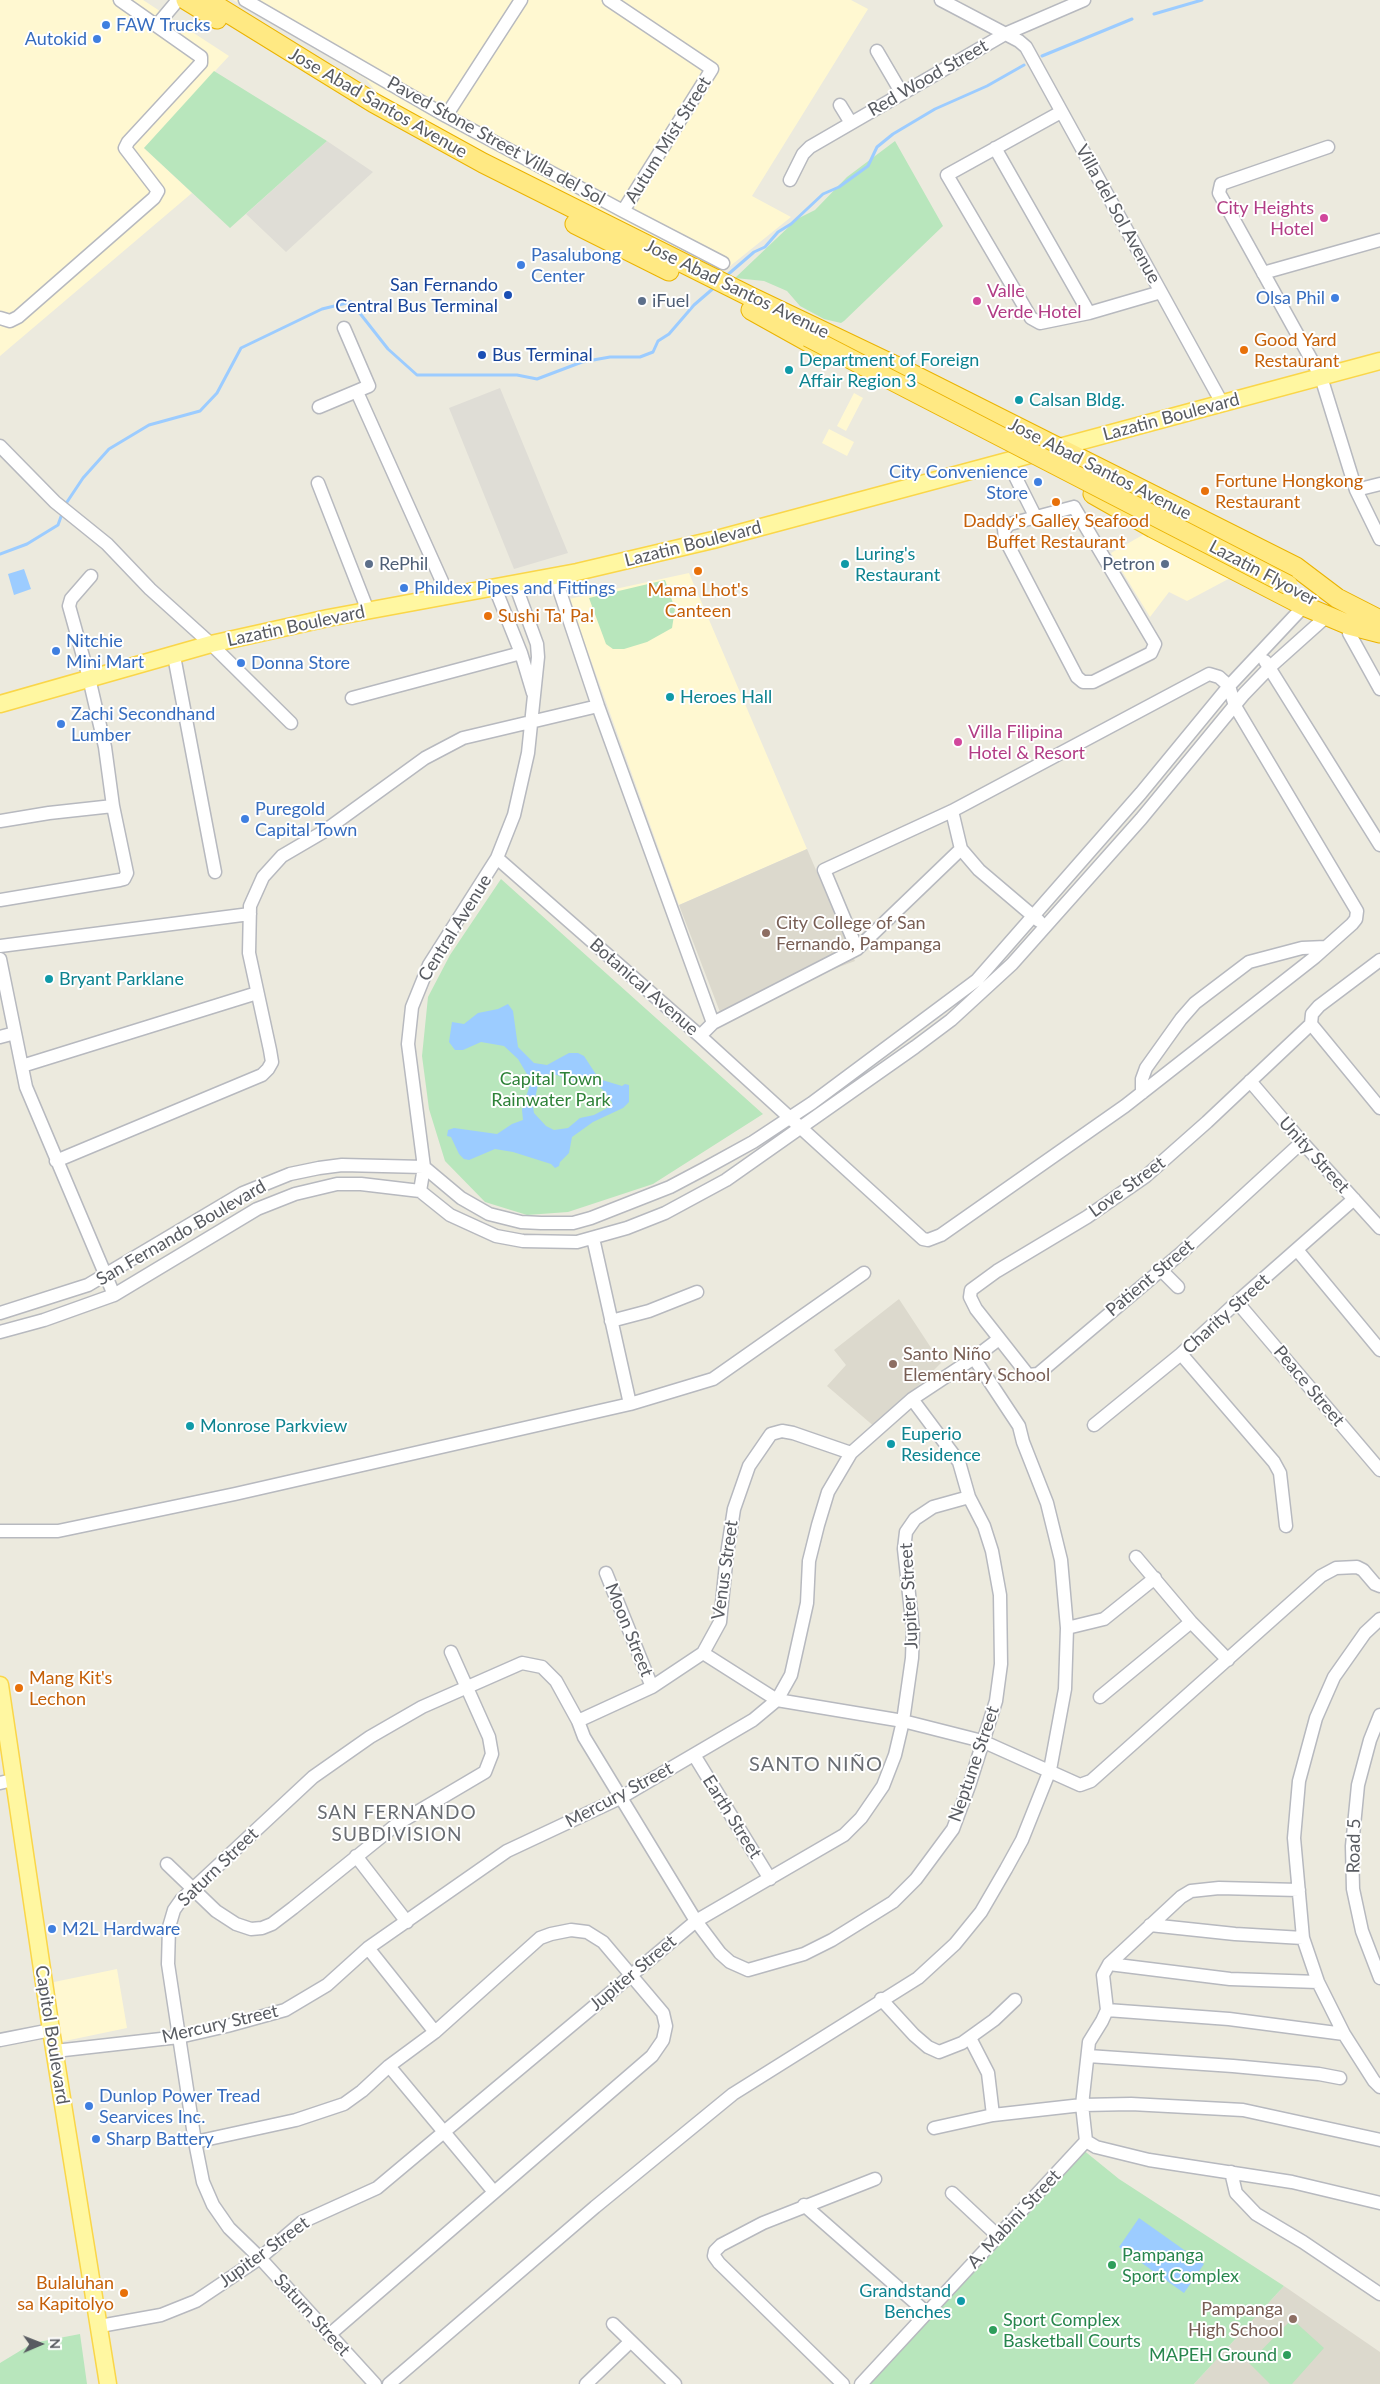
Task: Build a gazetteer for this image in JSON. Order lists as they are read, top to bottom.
{
  "streets": {
    "highway": ["Jose Abad Santos Avenue", "Lazatin Flyover"],
    "main road": ["Lazatin Boulevard", "Capitol Boulevard"],
    "street": [
      "Red Wood Street",
      "Autum Mist Street",
      "Paved Stone Street Villa del Sol",
      "Villa del Sol Avenue",
      "Central Avenue",
      "Botanical Avenue",
      "Unity Street",
      "Love Street",
      "San Fernando Boulevard",
      "Patient Street",
      "Charity Street",
      "Peace Street",
      "Venus Street",
      "Jupiter Street",
      "Moon Street",
      "Neptune Street",
      "Mercury Street",
      "Earth Street",
      "Road 5",
      "Saturn Street",
      "A. Mabini Street"
    ]
  },
  "crossings": [
    ["Red Wood Street", "Villa del Sol Avenue"],
    ["Jose Abad Santos Avenue", "Lazatin Boulevard"],
    ["Jose Abad Santos Avenue", "Lazatin Flyover"],
    ["Autum Mist Street", "Paved Stone Street Villa del Sol"],
    ["Villa del Sol Avenue", "Lazatin Boulevard"],
    ["Lazatin Boulevard", "Central Avenue"],
    ["Central Avenue", "Botanical Avenue"],
    ["Central Avenue", "San Fernando Boulevard"],
    ["Unity Street", "Love Street"],
    ["Unity Street", "Patient Street"],
    ["Unity Street", "Charity Street"],
    ["Love Street", "Patient Street"],
    ["Love Street", "Mercury Street"],
    ["Patient Street", "Mercury Street"],
    ["Charity Street", "Peace Street"],
    ["Venus Street", "Moon Street"],
    ["Venus Street", "Mercury Street"],
    ["Venus Street", "Saturn Street"],
    ["Jupiter Street", "Neptune Street"],
    ["Jupiter Street", "Earth Street"],
    ["Jupiter Street", "Saturn Street"],
    ["Jupiter Street", "Capitol Boulevard"],
    ["Neptune Street", "Mercury Street"],
    ["Neptune Street", "Saturn Street"],
    ["Mercury Street", "Earth Street"],
    ["Mercury Street", "Saturn Street"],
    ["Mercury Street", "Capitol Boulevard"]
  ],
  "districts": ["SANTO NIÑO", "SAN FERNANDO SUBDIVISION"],
  "parks": ["Capital Town Rainwater Park"],
  "places": [
    "FAW Trucks",
    "Autokid",
    "City Heights Hotel",
    "Pasalubong Center",
    "San Fernando Central Bus Terminal",
    "Olsa Phil",
    "iFuel",
    "Valle Verde Hotel",
    "Good Yard Restaurant",
    "Bus Terminal",
    "Department of Foreign Affair Region 3",
    "Calsan Bldg.",
    "City Convenience Store",
    "Fortune Hongkong Restaurant",
    "Daddy's Galley Seafood Buffet Restaurant",
    "RePhil",
    "Luring's Restaurant",
    "Petron",
    "Mama Lhot's Canteen",
    "Phildex Pipes and Fittings",
    "Sushi Ta' Pa!",
    "Nitchie Mini Mart",
    "Donna Store",
    "Heroes Hall",
    "Zachi Secondhand Lumber",
    "Villa Filipina Hotel & Resort",
    "Puregold Capital Town",
    "City College of San Fernando, Pampanga",
    "Bryant Parklane",
    "Santo Niño Elementary School",
    "Monrose Parkview",
    "Euperio Residence",
    "Mang Kit's Lechon",
    "M2L Hardware",
    "Dunlop Power Tread Searvices Inc.",
    "Sharp Battery",
    "Pampanga Sport Complex",
    "Bulaluhan sa Kapitolyo",
    "Grandstand Benches",
    "Pampanga High School",
    "Sport Complex Basketball Courts",
    "MAPEH Ground"
  ],
  "north": "right"
}
